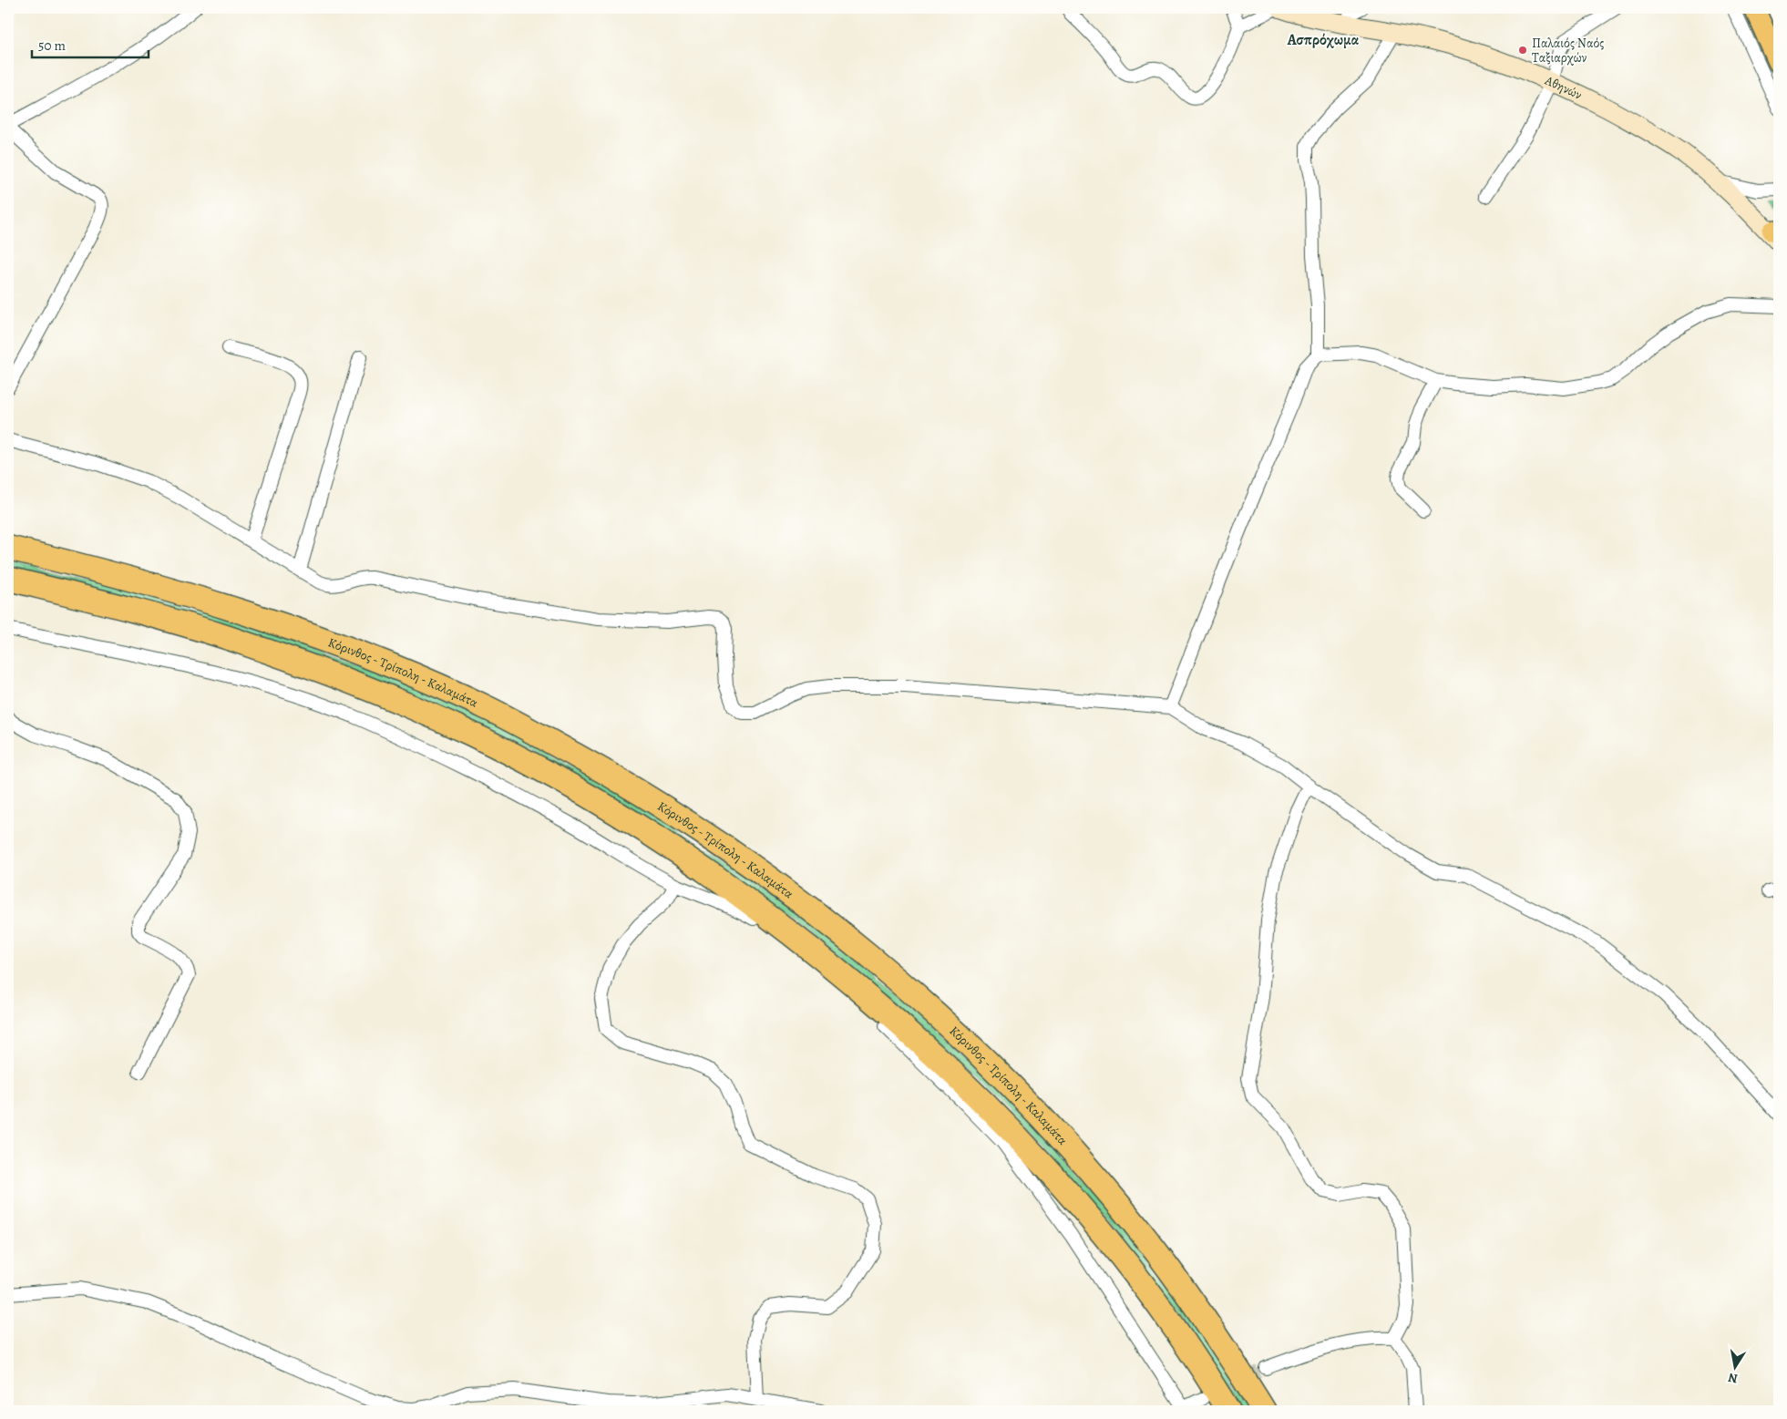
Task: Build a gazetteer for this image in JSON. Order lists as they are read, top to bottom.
{
  "streets": {
    "highway": ["Κόρινθος - Τρίπολη - Καλαμάτα"],
    "main road": ["Αθηνών"]
  },
  "districts": ["Ασπρόχωμα"],
  "places": ["Παλαιός Ναός Ταξιαρχών"],
  "scale_bar": "50 m",
  "north": "bottom"
}
